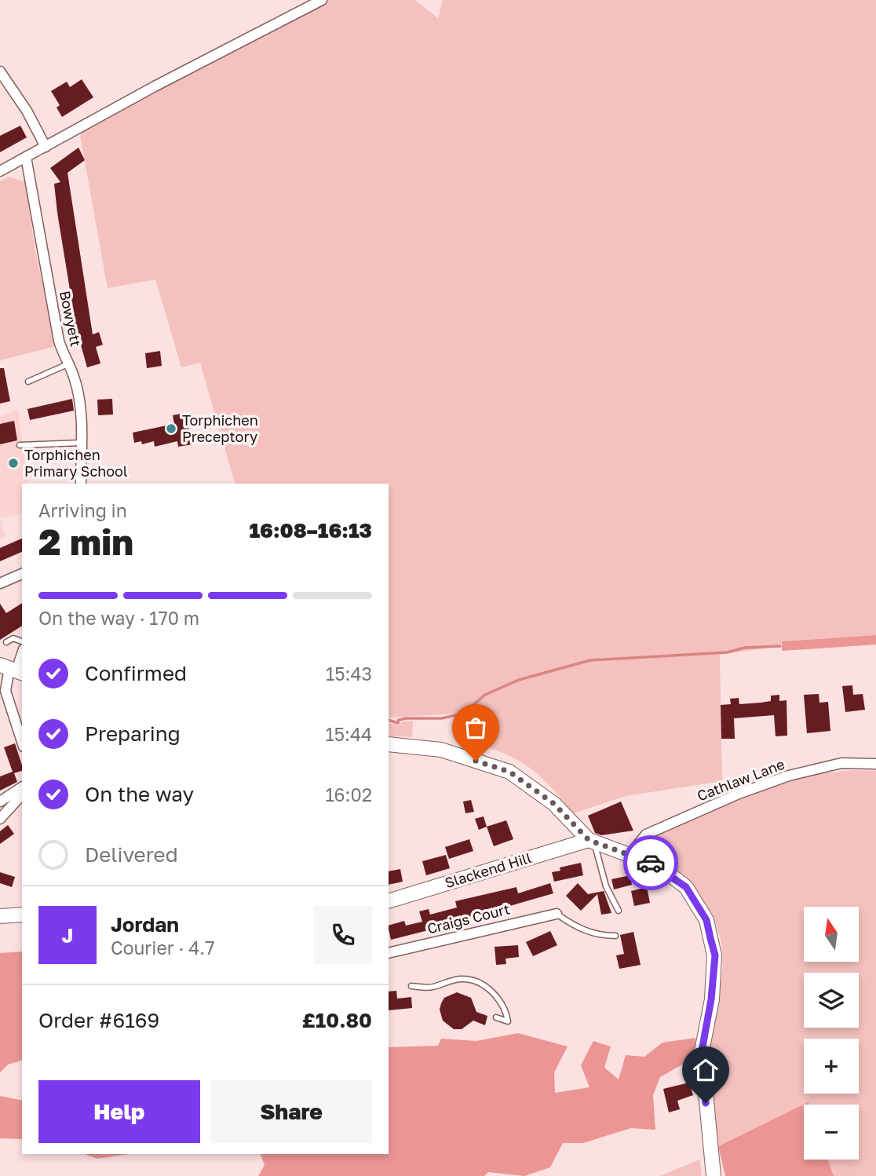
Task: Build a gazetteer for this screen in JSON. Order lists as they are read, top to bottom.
{
  "streets": {
    "main road": ["Slackend Hill"],
    "street": ["Bowyett", "Cathlaw Lane", "Craigs Court"]
  },
  "places": ["Torphichen Preceptory", "Torphichen Primary School"],
  "north": "top",
  "page": {
    "heading": ["2 min", "Arriving in", "16:08–16:13"],
    "panel": [
      "Jordan",
      "Courier · 4.7",
      "Order #6169",
      "£10.80"
    ],
    "bar": "On the way · 170 m",
    "list": [
      ["Confirmed", "15:43"],
      ["Preparing", "15:44"],
      ["On the way", "16:02"],
      "Delivered"
    ],
    "round": "J",
    "map_buttons": ["+", "−"],
    "buttons": ["Help", "Share"]
  }
}
